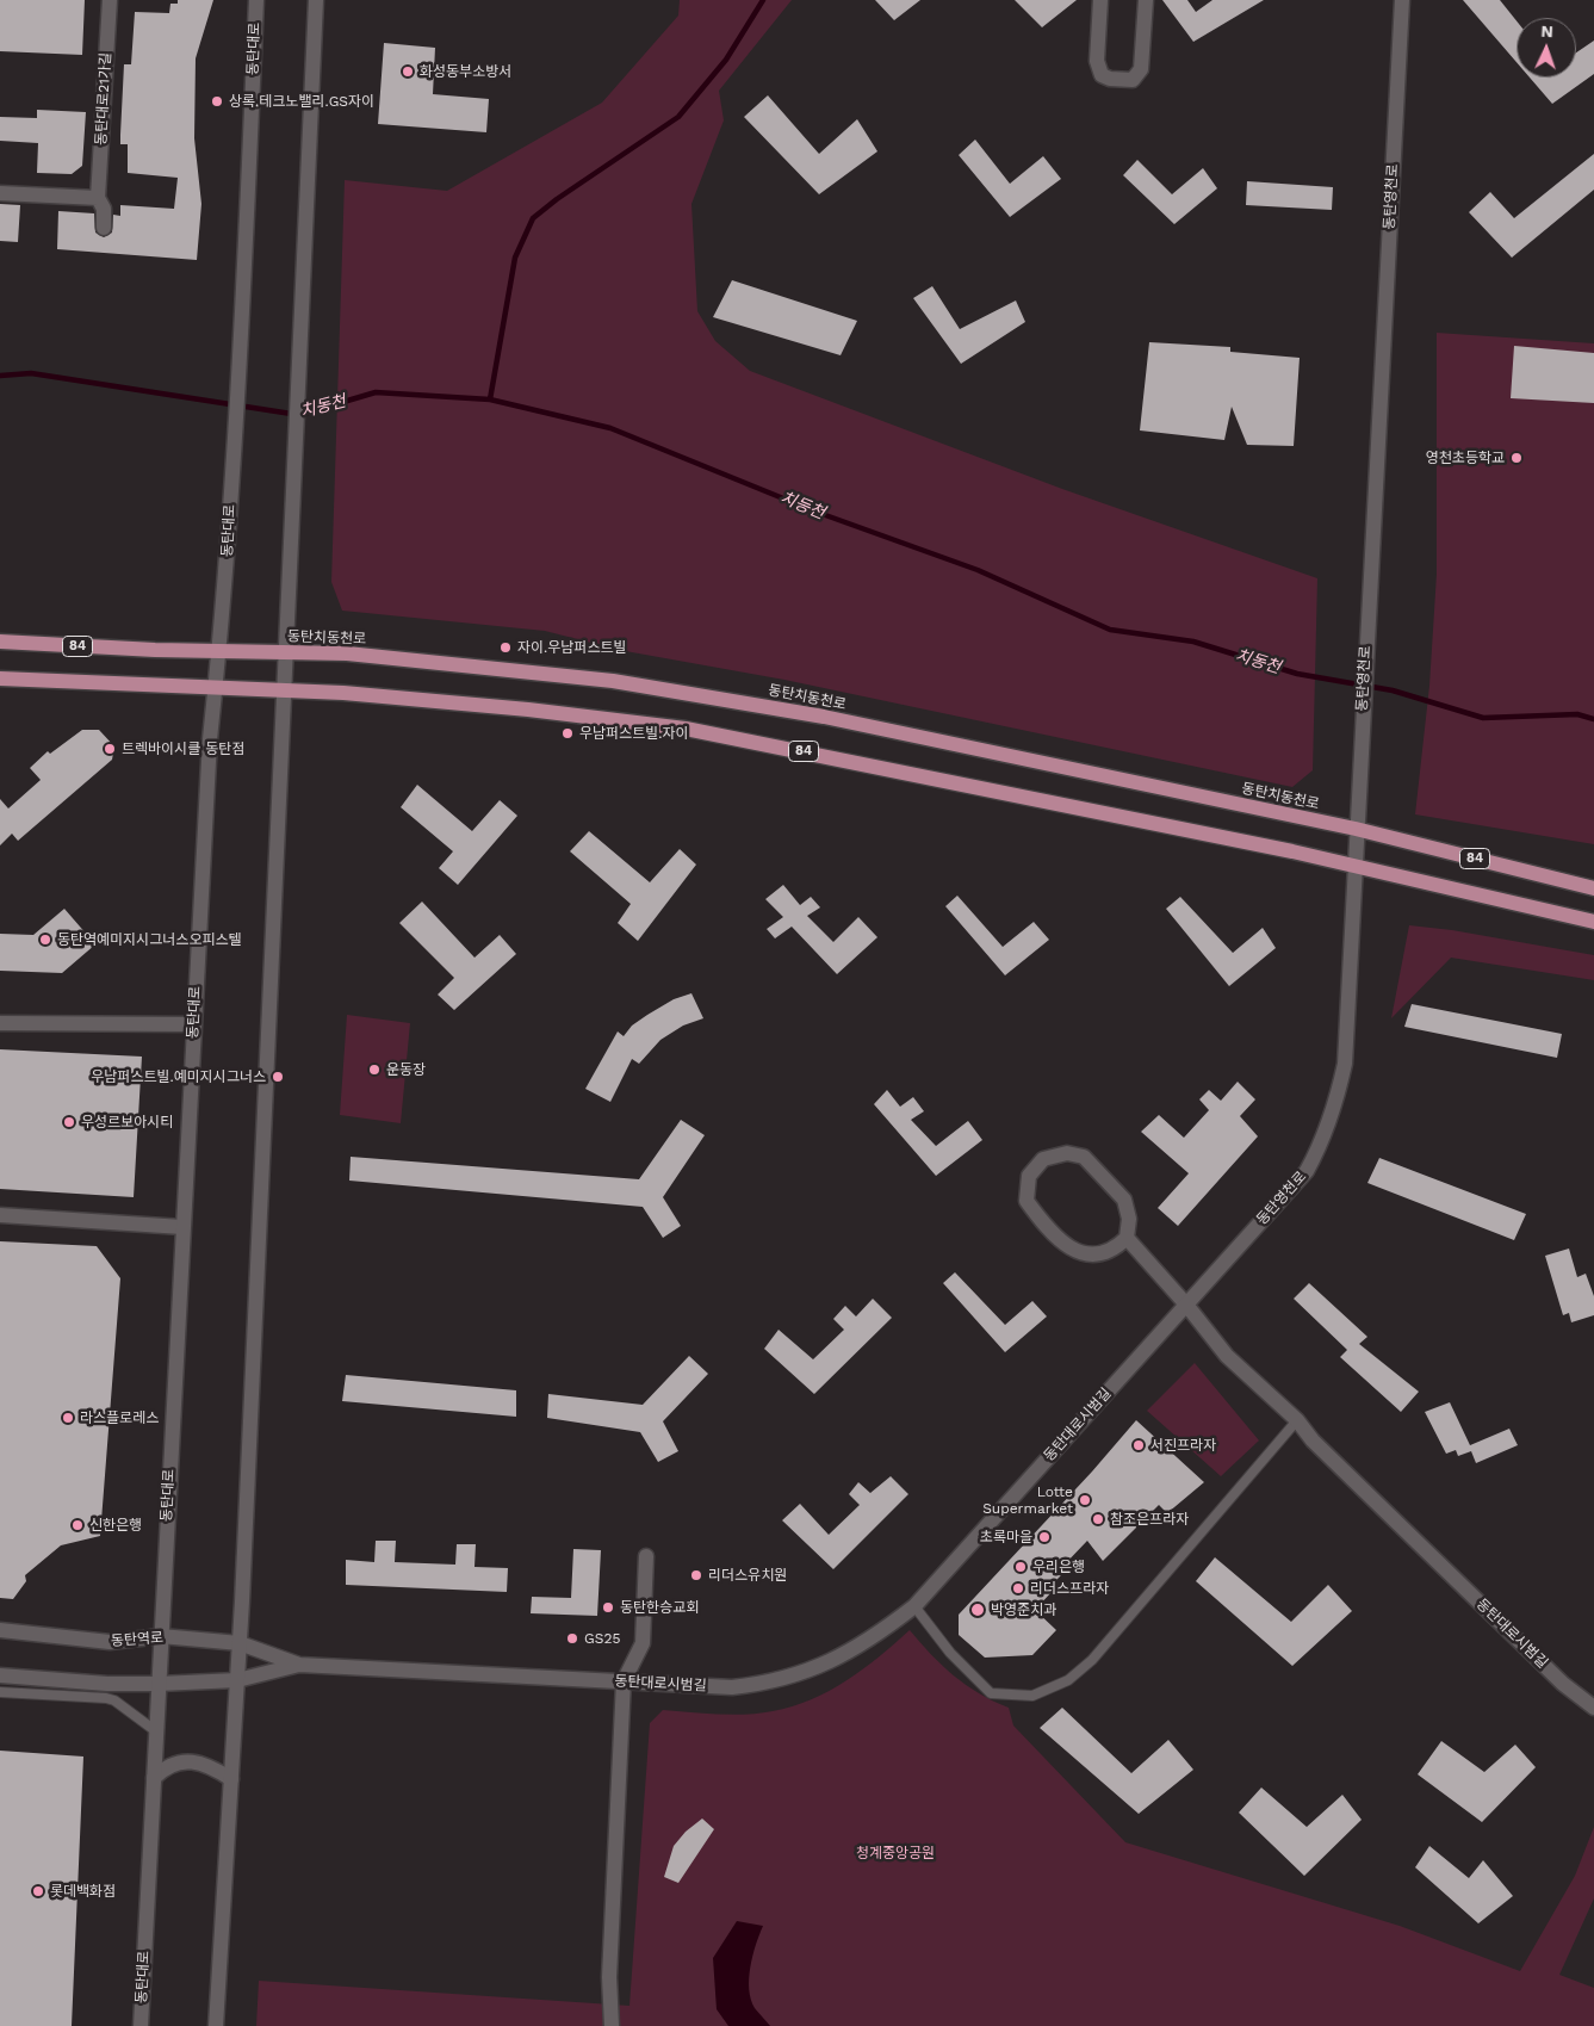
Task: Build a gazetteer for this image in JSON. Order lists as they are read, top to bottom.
{
  "streets": {
    "main road": ["동탄치동천로", "84"],
    "street": [
      "동탄대로",
      "동탄대로21가길",
      "동탄영천로",
      "동탄대로시범길",
      "동탄역로"
    ]
  },
  "crossings": [
    ["동탄대로", "동탄치동천로"],
    ["동탄대로", "84"],
    ["동탄대로", "동탄대로시범길"],
    ["동탄대로", "동탄역로"],
    ["동탄영천로", "동탄치동천로"],
    ["동탄영천로", "84"],
    ["동탄영천로", "동탄대로시범길"],
    ["동탄대로시범길", "동탄역로"]
  ],
  "water": ["치동천"],
  "parks": ["청계중앙공원"],
  "places": [
    "화성동부소방서",
    "상록.테크노밸리.GS자이",
    "영천초등학교",
    "자이.우남퍼스트빌",
    "우남퍼스트빌.자이",
    "트렉바이시클 동탄점",
    "동탄역예미지시그너스오피스텔",
    "운동장",
    "우남퍼스트빌.예미지시그너스",
    "우성르보아시티",
    "라스플로레스",
    "서진프라자",
    "Lotte Supermarket",
    "참조은프라자",
    "신한은행",
    "초록마을",
    "우리은행",
    "리더스유치원",
    "리더스프라자",
    "동탄한승교회",
    "박영준치과",
    "GS25",
    "롯데백화점"
  ],
  "north": "top"
}
